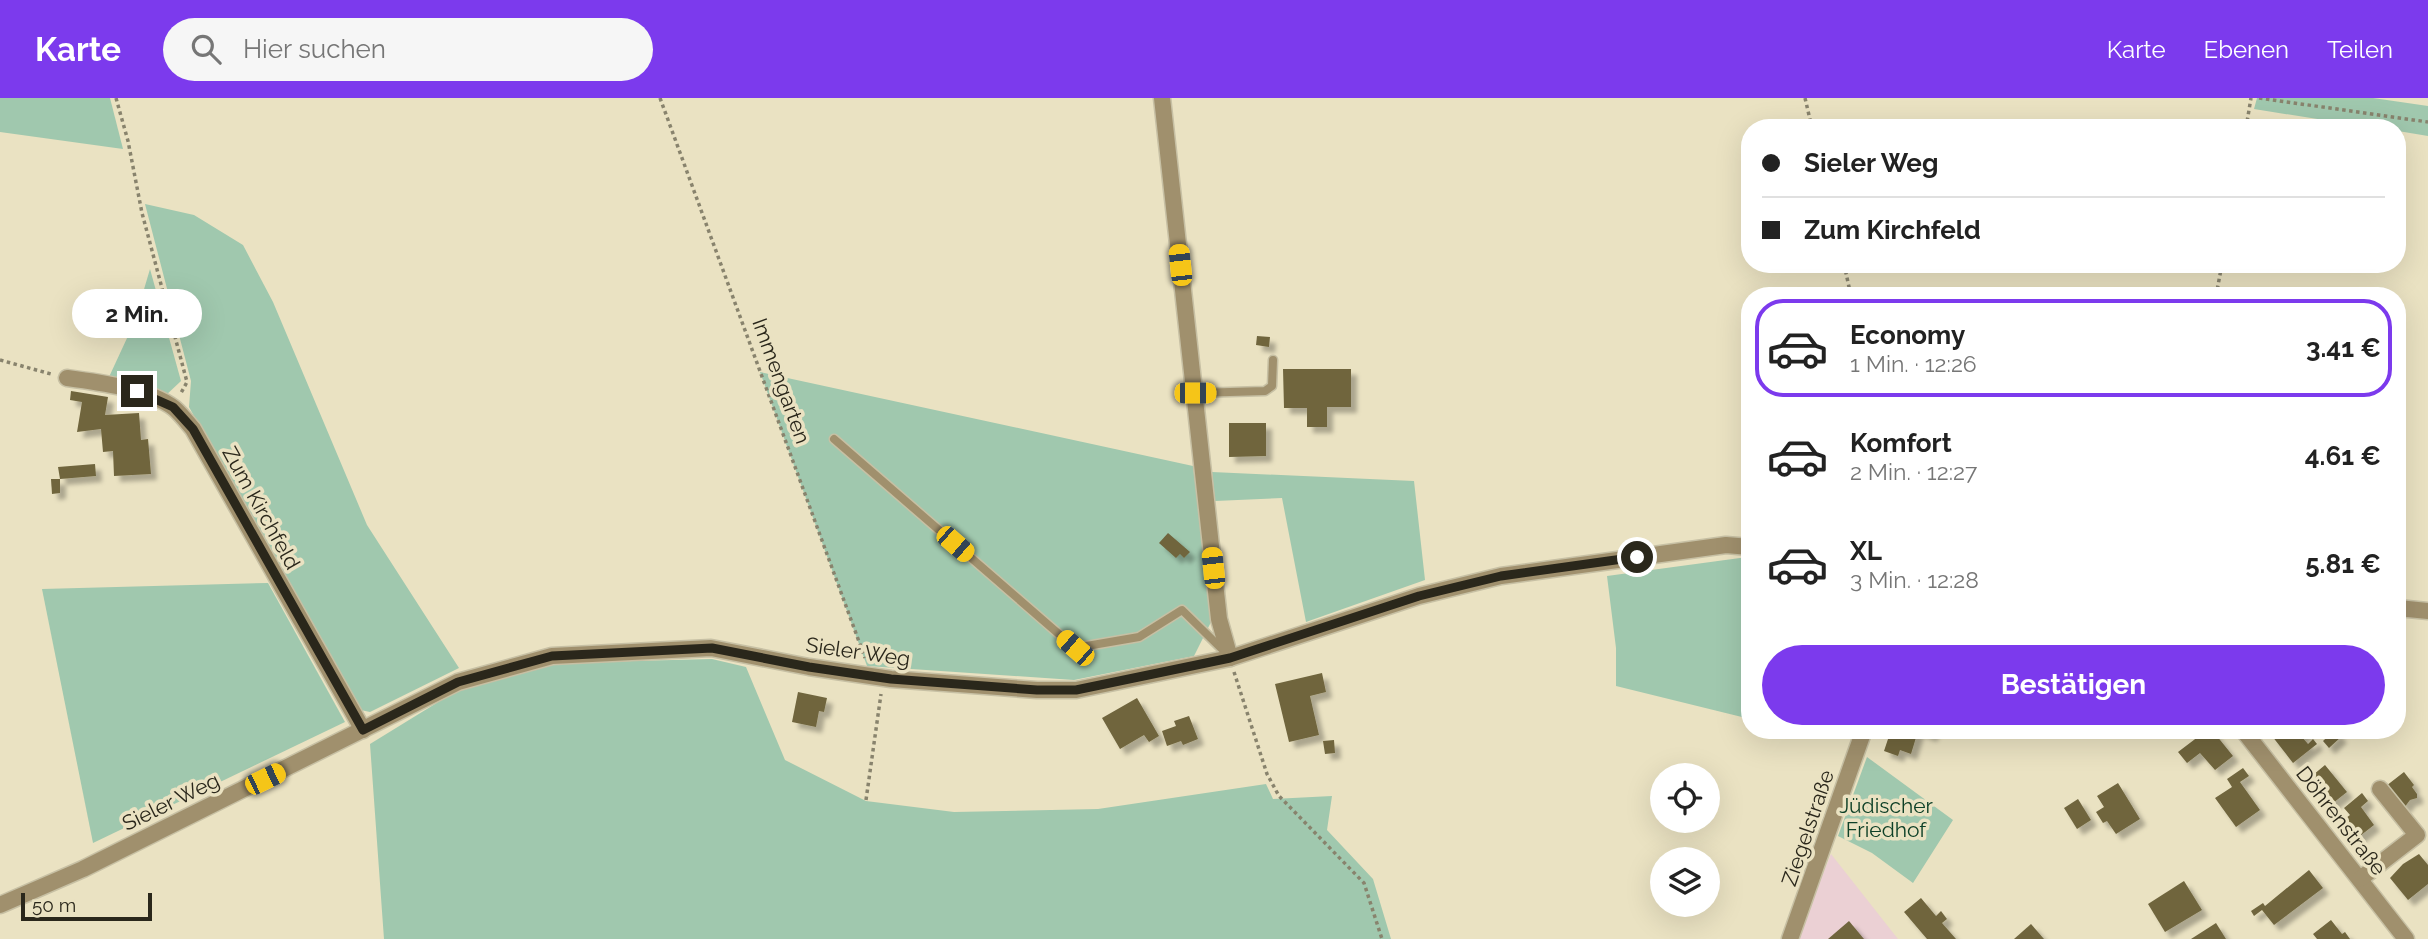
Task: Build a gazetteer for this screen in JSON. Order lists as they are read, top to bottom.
{
  "streets": {
    "street": [
      "Zum Kirchfeld",
      "Sieler Weg",
      "Döhrenstraße",
      "Ziegelstraße"
    ],
    "path": ["Immengarten"]
  },
  "crossings": [
    ["Immengarten", "Sieler Weg"],
    ["Zum Kirchfeld", "Sieler Weg"]
  ],
  "parks": ["Jüdischer Friedhof"],
  "scale_bar": "50 m",
  "page": {
    "header": "Karte",
    "search": "Hier suchen",
    "nav": ["Karte", "Ebenen", "Teilen"],
    "banner": ["Sieler Weg", "Zum Kirchfeld"],
    "bubble": "2 Min.",
    "list": [
      {
        "name": "Economy",
        "note": "1 Min. · 12:26",
        "value": "3.41 €"
      },
      {
        "name": "Komfort",
        "note": "2 Min. · 12:27",
        "value": "4.61 €"
      },
      {
        "name": "XL",
        "note": "3 Min. · 12:28",
        "value": "5.81 €"
      }
    ],
    "buttons": "Bestätigen",
    "scale": "50 m"
  }
}
